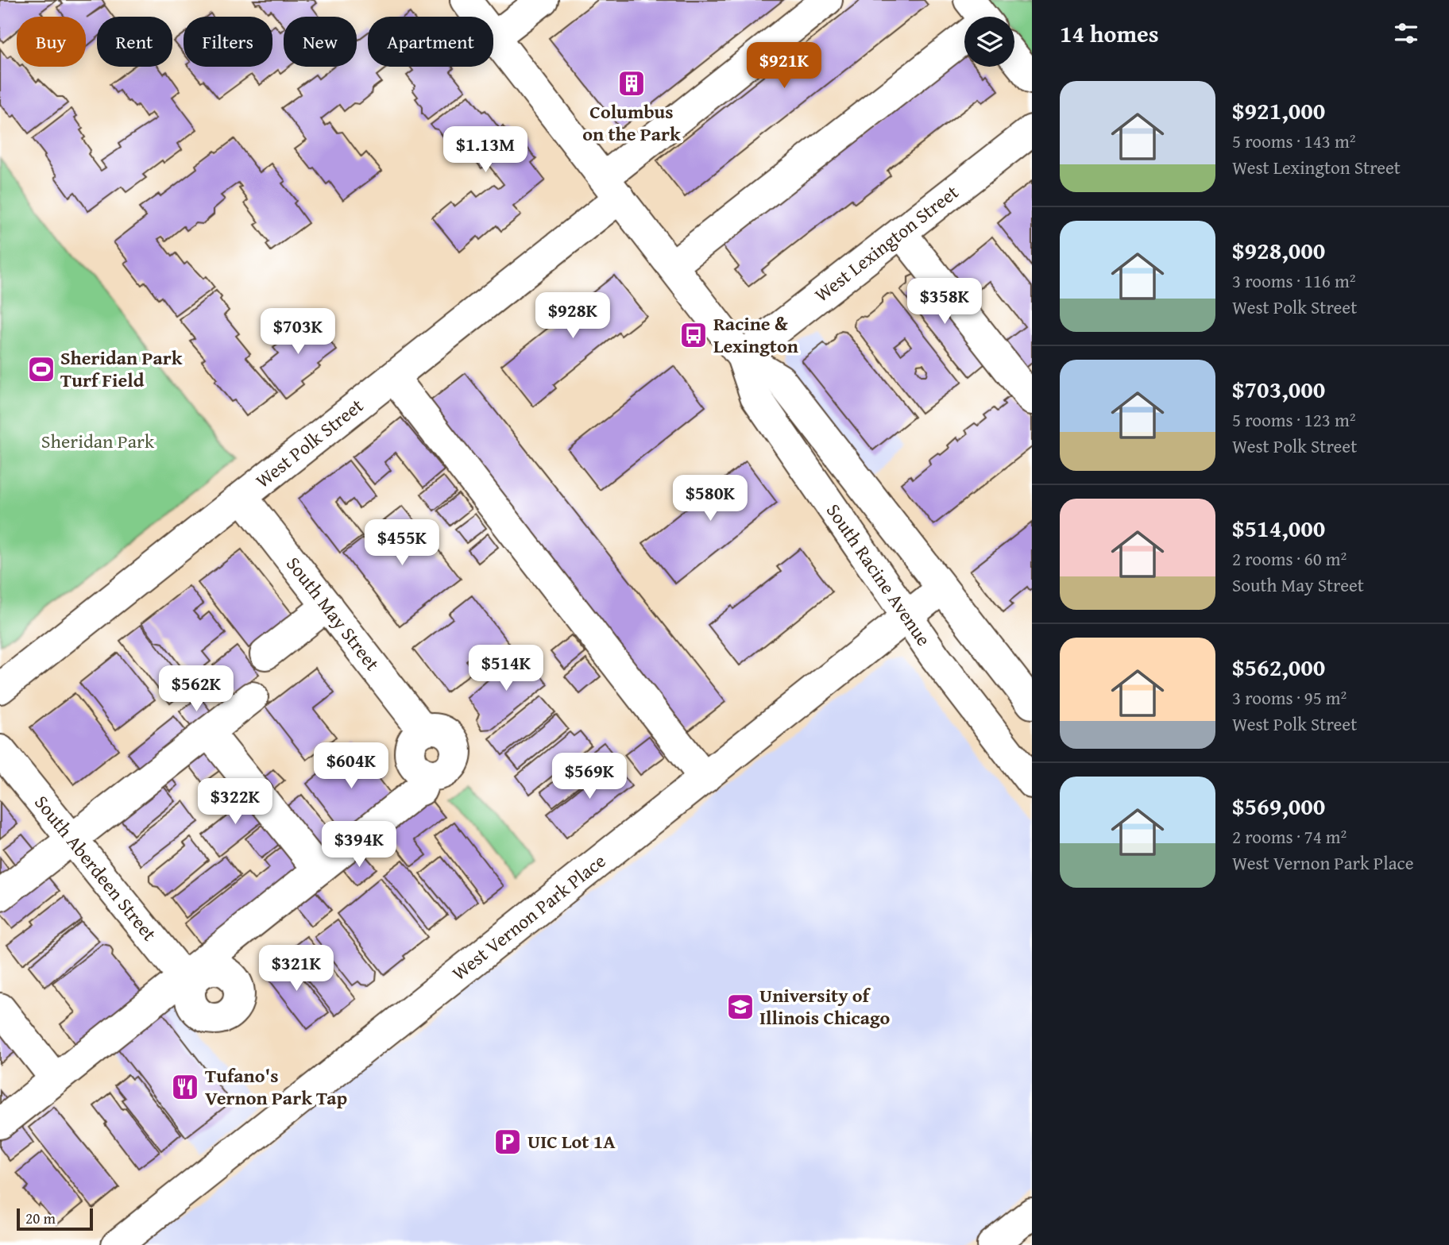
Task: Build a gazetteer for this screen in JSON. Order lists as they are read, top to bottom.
{
  "streets": {
    "street": [
      "West Lexington Street",
      "West Polk Street",
      "South Racine Avenue",
      "South May Street",
      "South Aberdeen Street",
      "West Vernon Park Place"
    ]
  },
  "crossings": [
    ["West Lexington Street", "South Racine Avenue"],
    ["West Polk Street", "South Racine Avenue"],
    ["West Polk Street", "South May Street"],
    ["South Racine Avenue", "West Vernon Park Place"]
  ],
  "parks": ["Sheridan Park"],
  "places": {
    "building": ["Columbus on the Park"],
    "bus stop": ["Racine & Lexington"],
    "sports": ["Sheridan Park Turf Field"],
    "school or university": ["University of Illinois Chicago"],
    "restaurant": ["Tufano's Vernon Park Tap"],
    "parking": ["UIC Lot 1A"]
  },
  "scale_bar": "20 m",
  "page": {
    "heading": "14 homes",
    "chip": [
      "Buy",
      "Rent",
      "Filters",
      "New",
      "Apartment"
    ],
    "price": [
      "$921K",
      "$1.13M",
      "$358K",
      "$928K",
      "$703K",
      "$580K",
      "$455K",
      "$514K",
      "$562K",
      "$604K",
      "$569K",
      "$322K",
      "$394K",
      "$321K"
    ],
    "list": [
      {
        "name": "$921,000",
        "note": "5 rooms · 143 m² · West Lexington Street"
      },
      {
        "name": "$928,000",
        "note": "3 rooms · 116 m² · West Polk Street"
      },
      {
        "name": "$703,000",
        "note": "5 rooms · 123 m² · West Polk Street"
      },
      {
        "name": "$514,000",
        "note": "2 rooms · 60 m² · South May Street"
      },
      {
        "name": "$562,000",
        "note": "3 rooms · 95 m² · West Polk Street"
      },
      {
        "name": "$569,000",
        "note": "2 rooms · 74 m² · West Vernon Park Place"
      }
    ],
    "scale": "20 m"
  }
}
